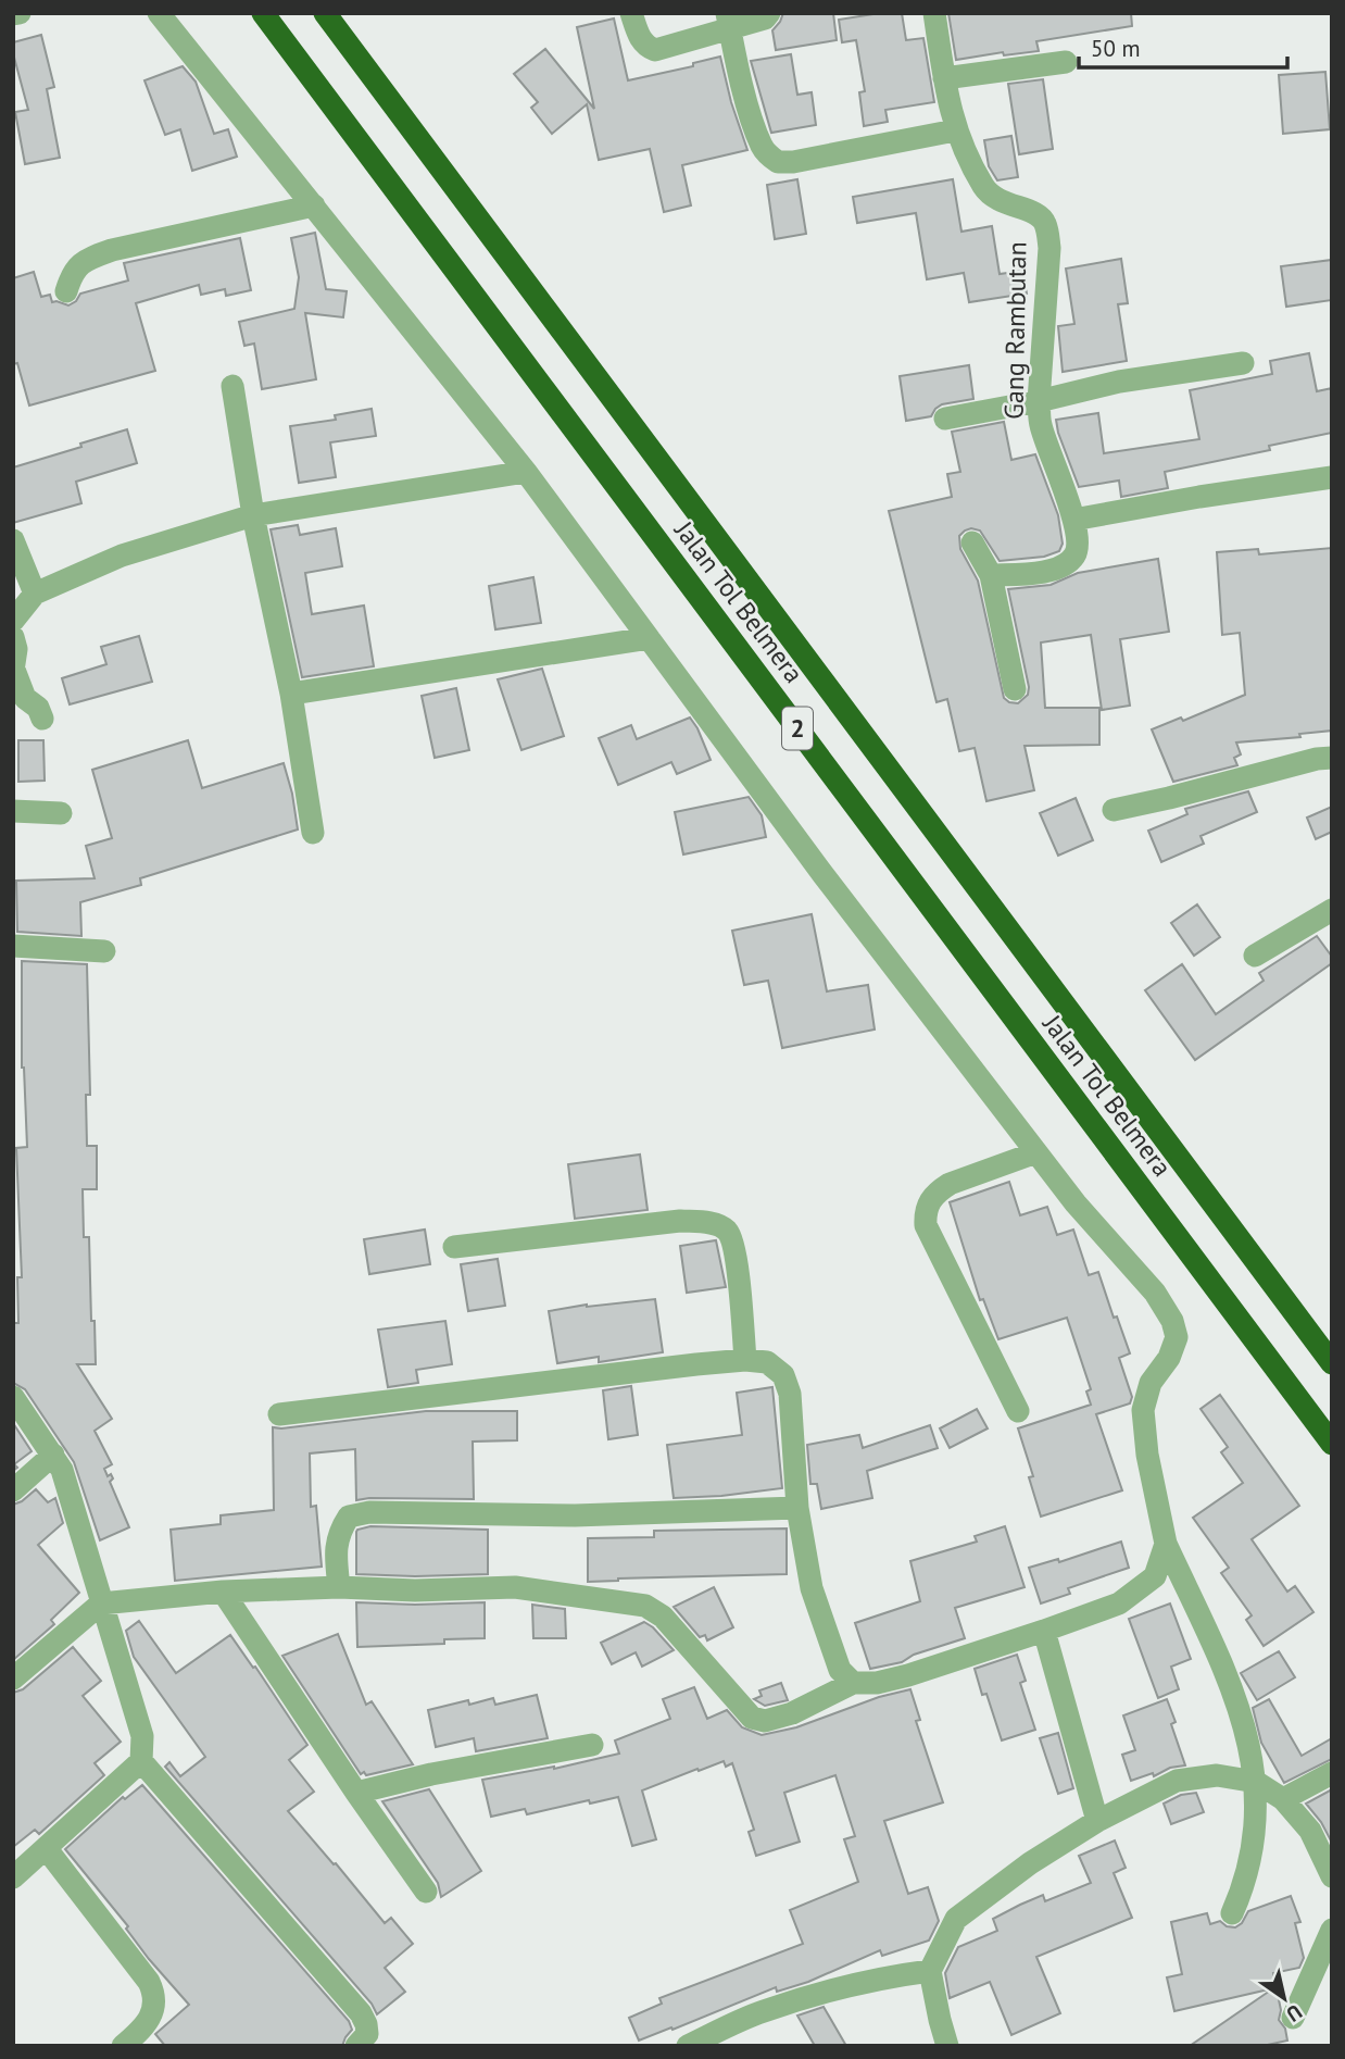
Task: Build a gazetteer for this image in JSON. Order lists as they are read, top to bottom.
{
  "streets": {
    "highway": ["Jalan Tol Belmera", "2"],
    "street": ["Gang Rambutan"]
  },
  "scale_bar": "50 m",
  "north": "bottom right"
}
